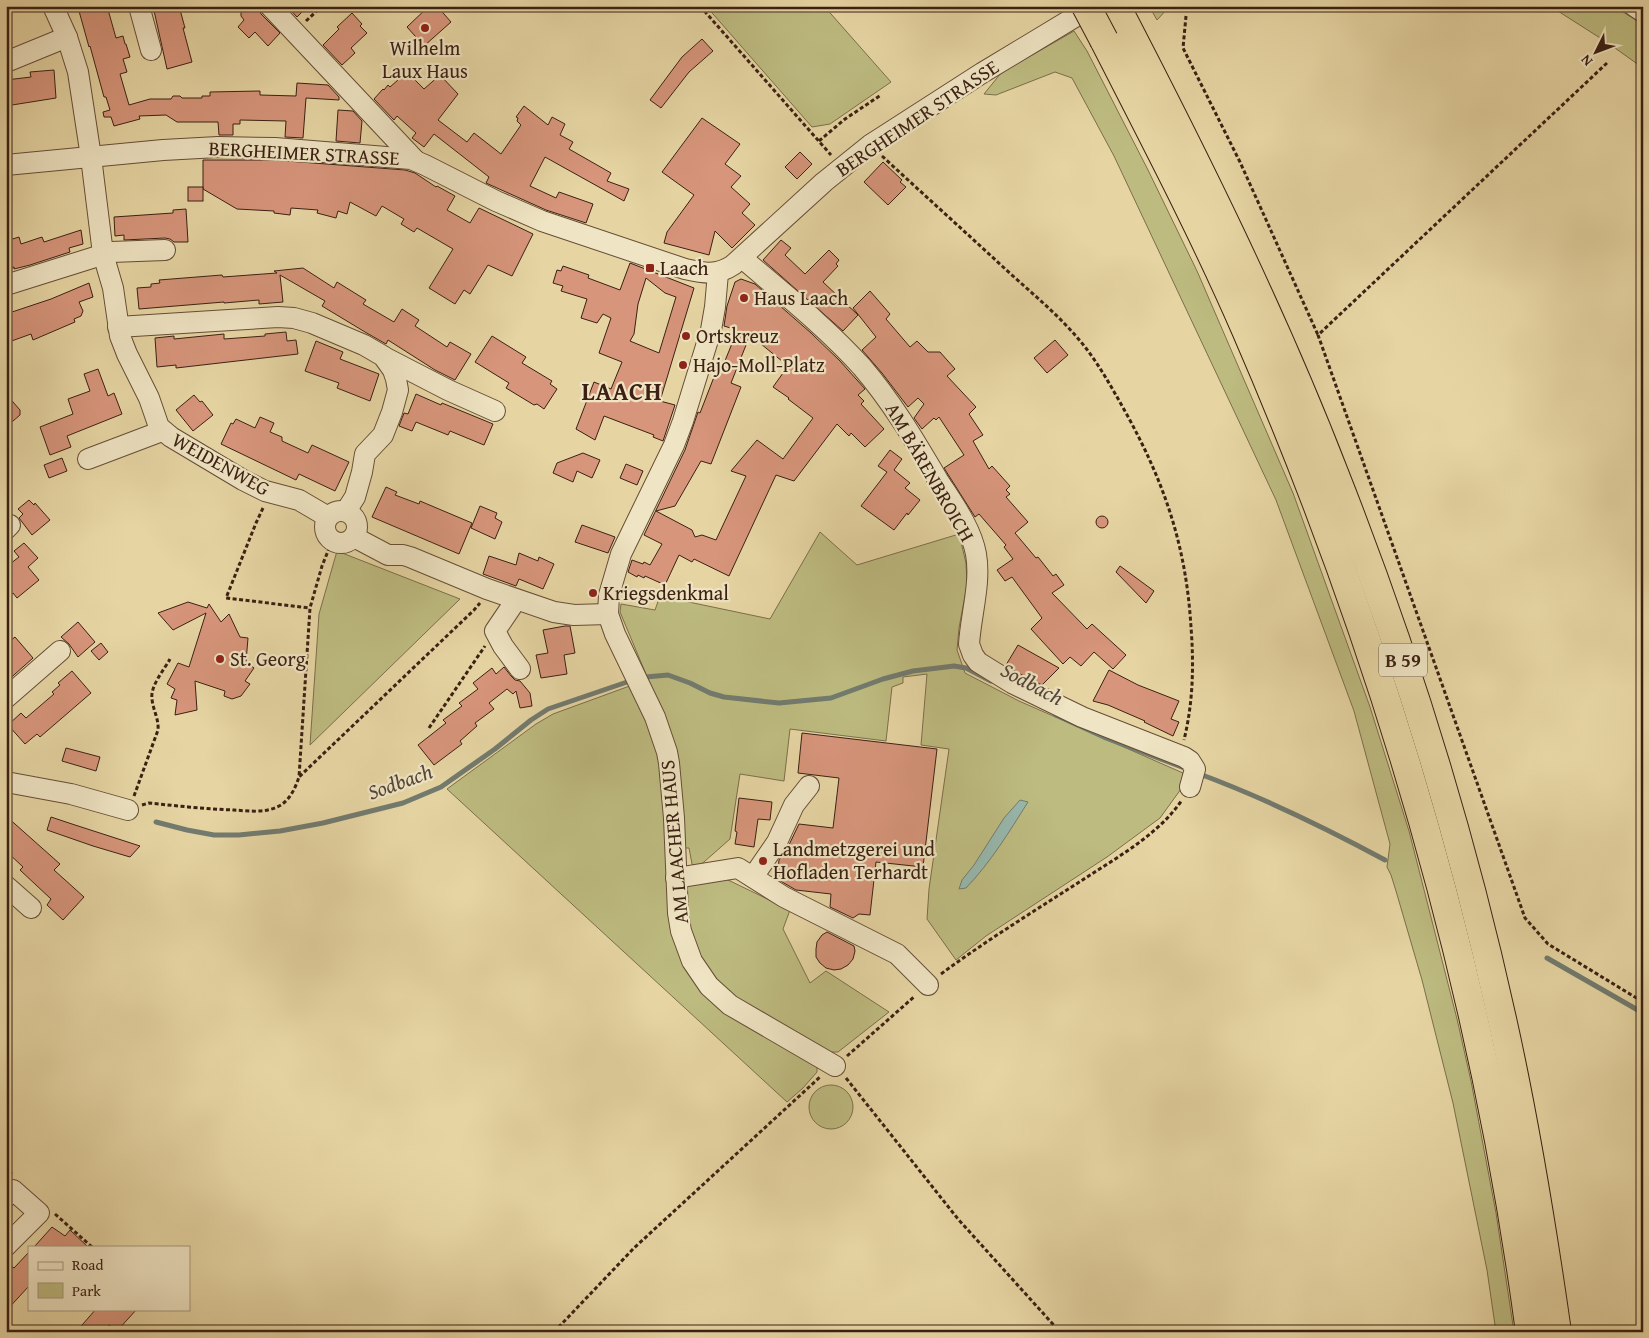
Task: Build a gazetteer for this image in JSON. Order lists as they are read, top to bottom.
{
  "streets": {
    "highway": ["B 59"],
    "street": [
      "BERGHEIMER STRASSE",
      "WEIDENWEG",
      "AM BÄRENBROICH",
      "AM LAACHER HAUS"
    ]
  },
  "crossings": [
    ["BERGHEIMER STRASSE", "WEIDENWEG"],
    ["BERGHEIMER STRASSE", "AM BÄRENBROICH"],
    ["BERGHEIMER STRASSE", "AM LAACHER HAUS"]
  ],
  "districts": ["LAACH"],
  "water": ["Sodbach"],
  "places": {
    "other": [
      "Wilhelm Laux Haus",
      "Haus Laach",
      "Ortskreuz",
      "Hajo-Moll-Platz",
      "Kriegsdenkmal",
      "St. Georg",
      "Landmetzgerei und Hofladen Terhardt"
    ],
    "transit": ["Laach"]
  },
  "legend": ["Road", "Park"],
  "north": "bottom left"
}
